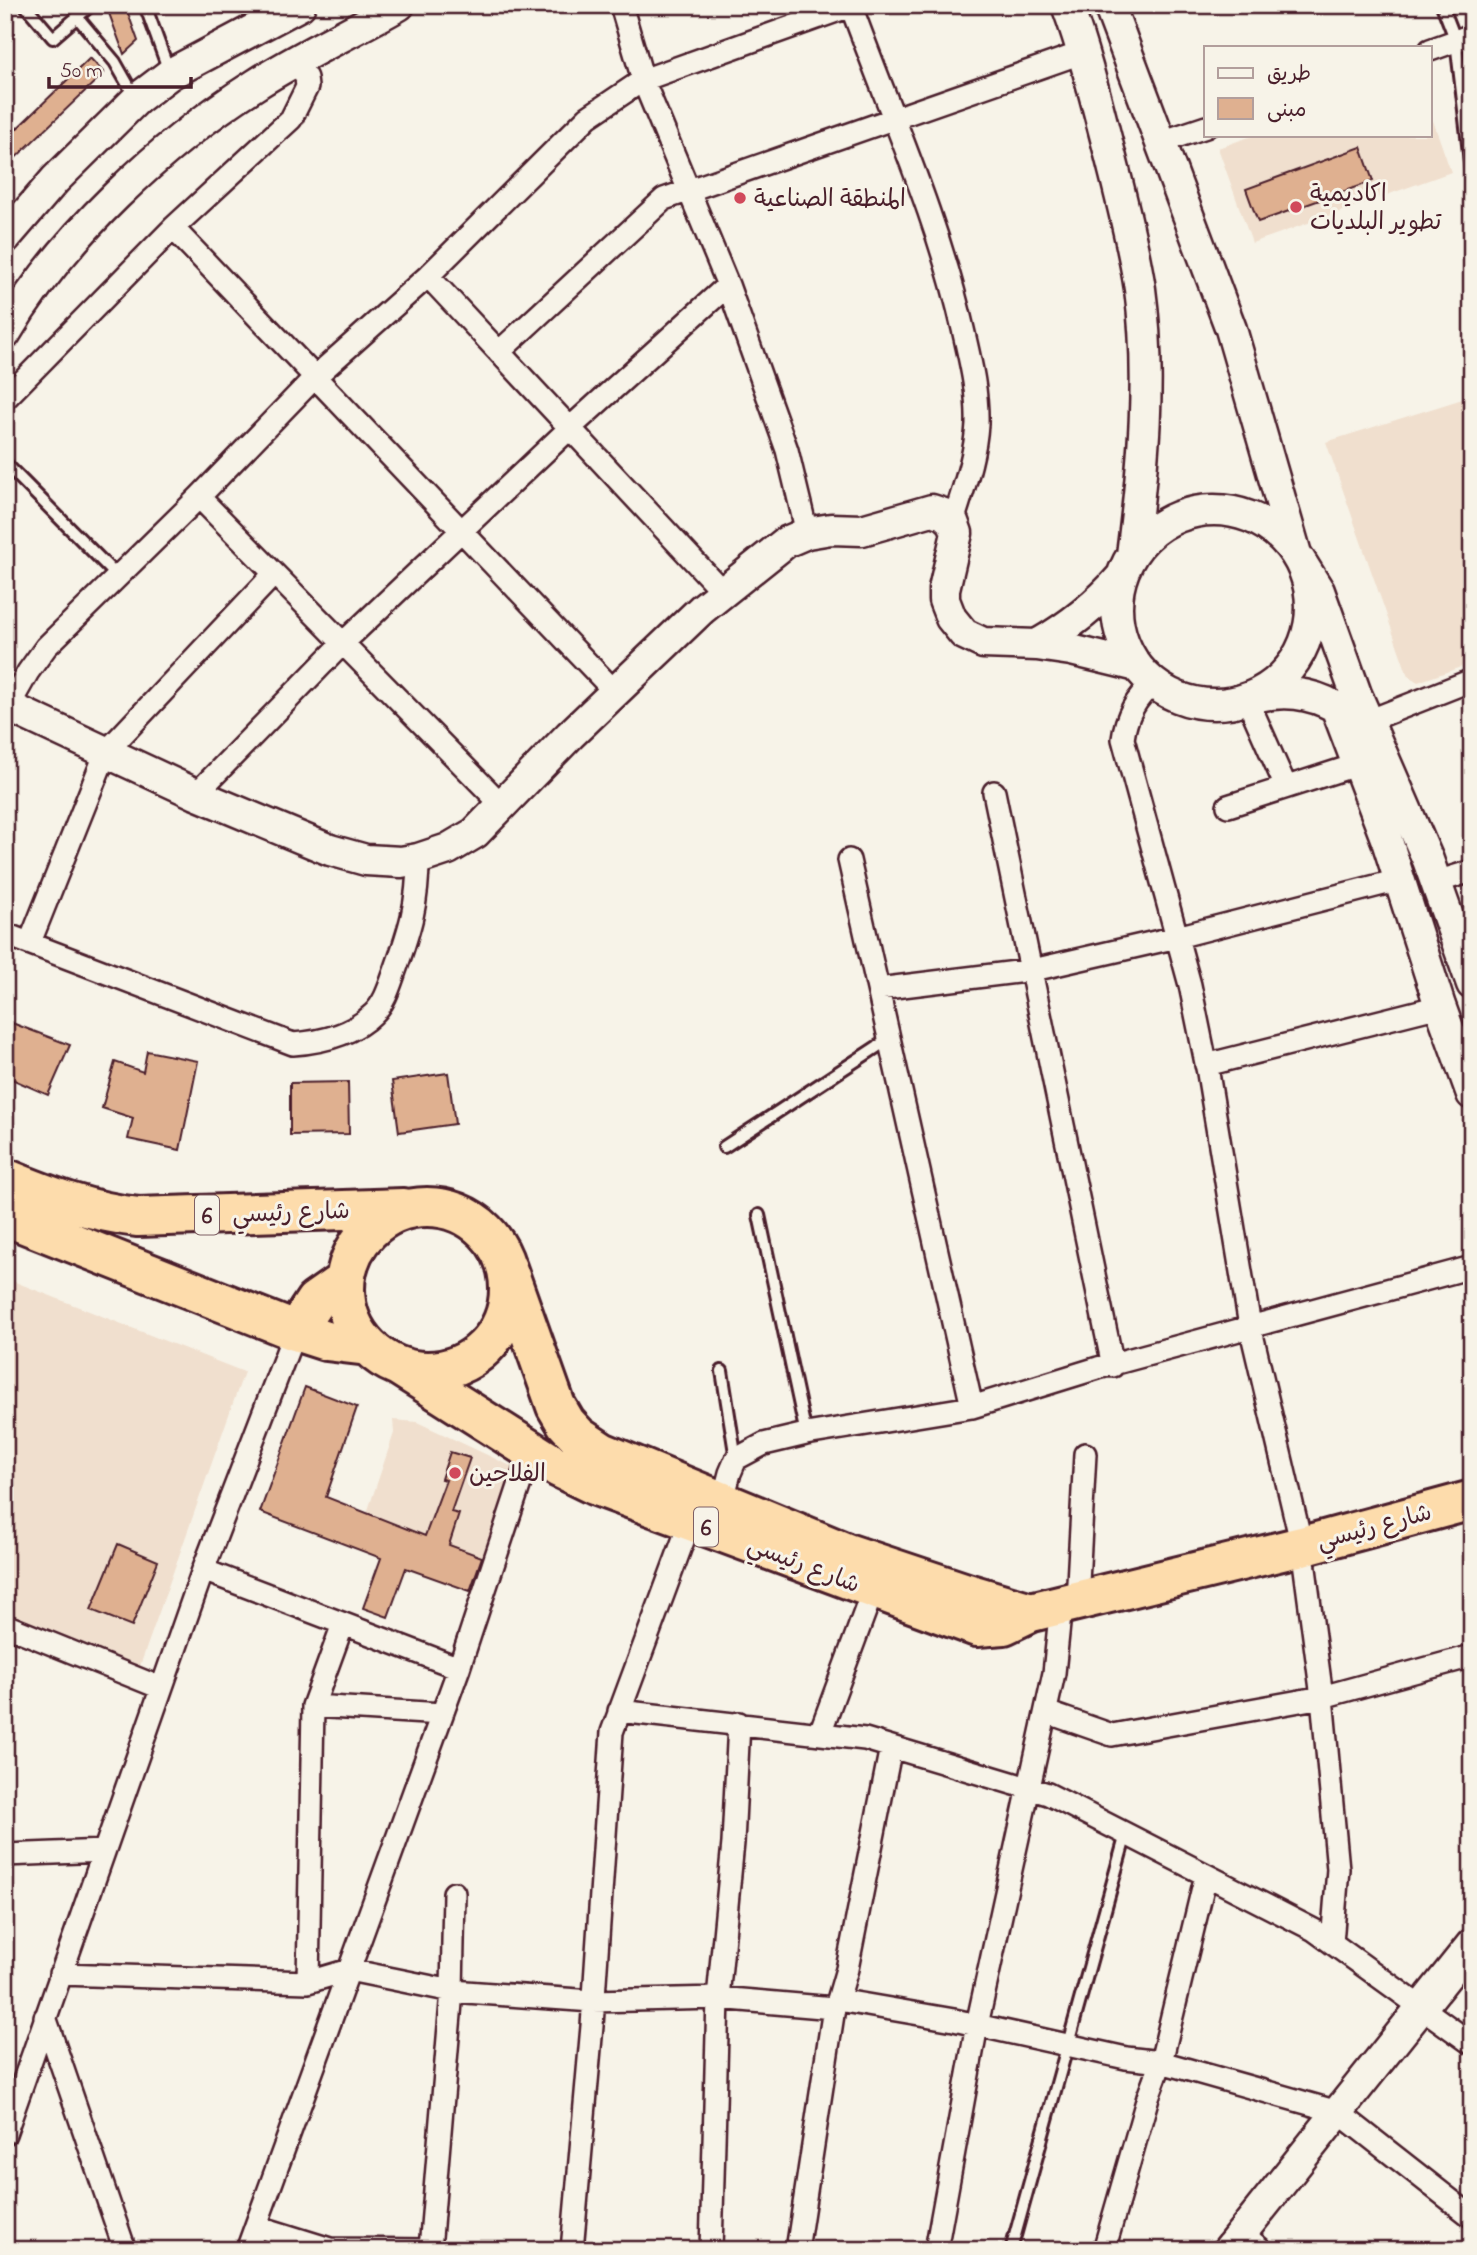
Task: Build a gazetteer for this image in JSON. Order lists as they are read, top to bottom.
{
  "streets": {
    "highway": ["شارع رئيسي", "6"]
  },
  "places": ["المنطقة الصناعية", "اكاديمية تطوير البلديات", "الفلاحين"],
  "legend": ["طريق", "مبنى"],
  "scale_bar": "50 m"
}
